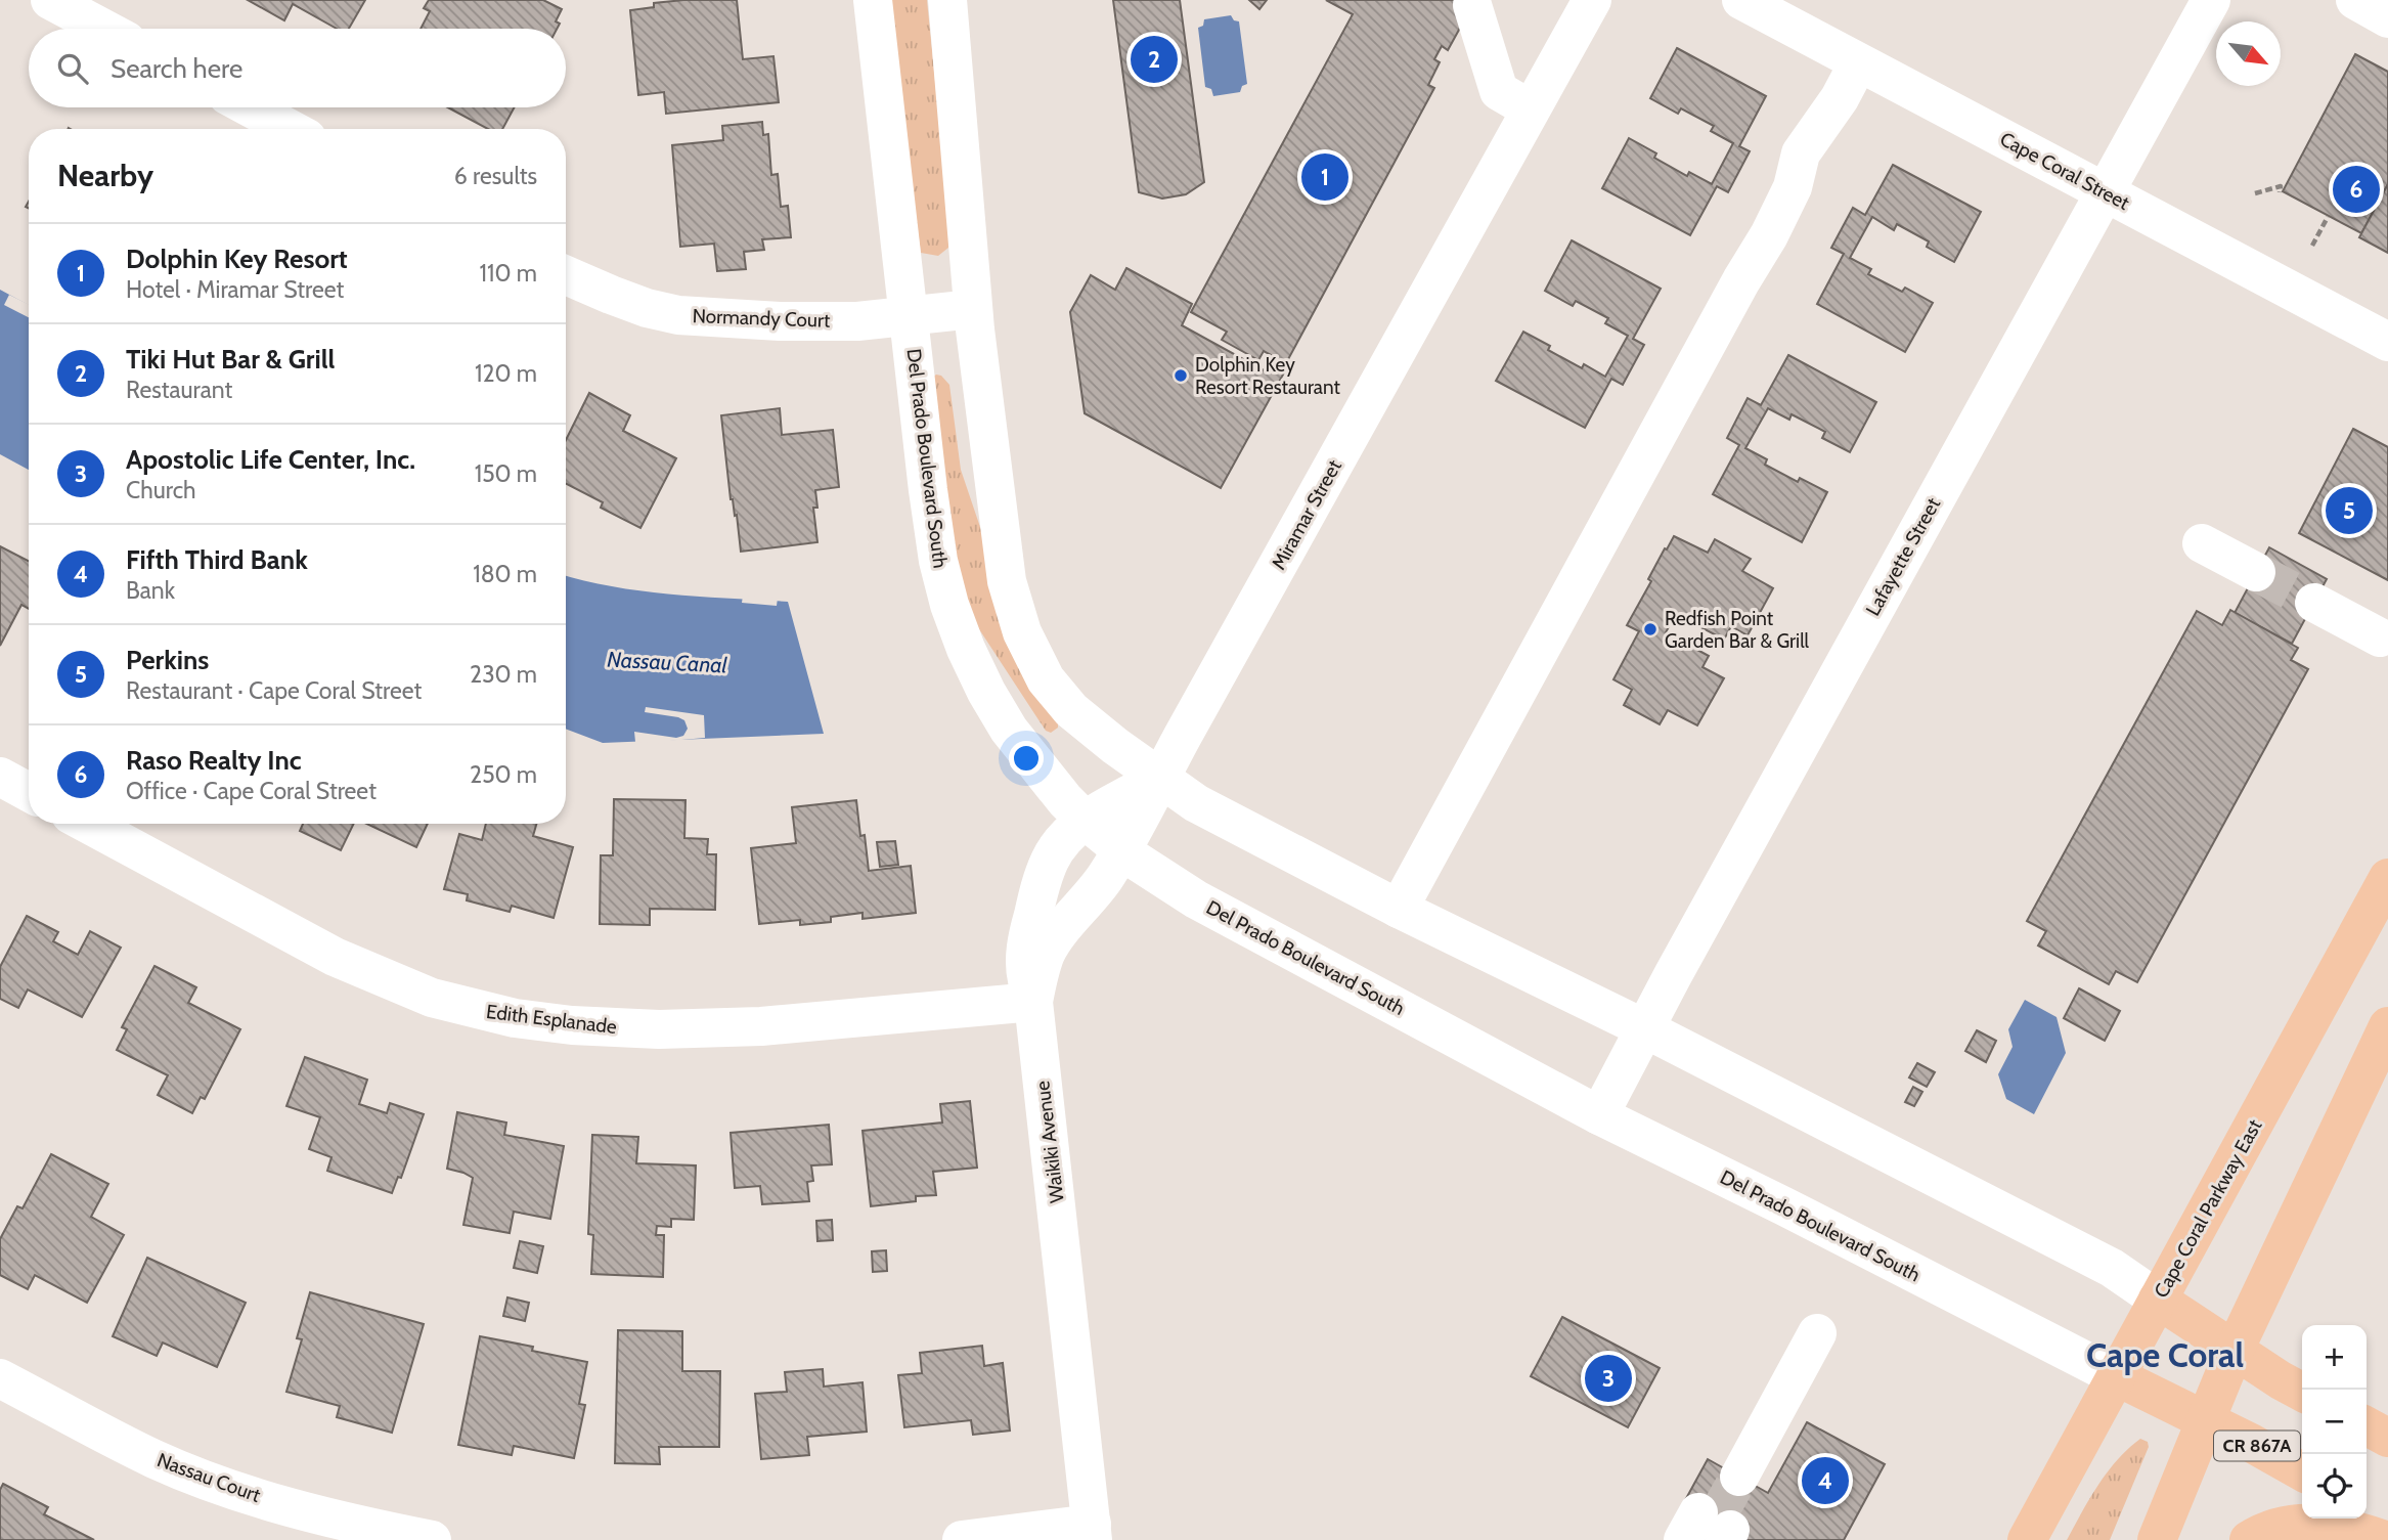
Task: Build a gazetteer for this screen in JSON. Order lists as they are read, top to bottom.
{
  "streets": {
    "main road": ["Del Prado Boulevard South", "Cape Coral Parkway East", "CR 867A"],
    "street": [
      "Cape Coral Street",
      "Normandy Court",
      "Miramar Street",
      "Lafayette Street",
      "Edith Esplanade",
      "Waikiki Avenue",
      "Nassau Court"
    ]
  },
  "crossings": [
    ["Cape Coral Street", "Lafayette Street"],
    ["Normandy Court", "Del Prado Boulevard South"],
    ["Del Prado Boulevard South", "Lafayette Street"],
    ["Del Prado Boulevard South", "Waikiki Avenue"],
    ["Del Prado Boulevard South", "Cape Coral Parkway East"],
    ["Miramar Street", "Waikiki Avenue"],
    ["Edith Esplanade", "Waikiki Avenue"]
  ],
  "districts": ["Cape Coral"],
  "water": ["Nassau Canal"],
  "places": ["Dolphin Key Resort Restaurant", "Redfish Point Garden Bar & Grill"],
  "north": "bottom right",
  "page": {
    "search": "Search here",
    "pins": [
      "2",
      "1",
      "6",
      "5",
      "3",
      "4"
    ],
    "heading": ["Nearby", "6 results"],
    "list": [
      {
        "mark": "1",
        "name": "Dolphin Key Resort",
        "note": "Hotel · Miramar Street",
        "value": "110 m"
      },
      {
        "mark": "2",
        "name": "Tiki Hut Bar & Grill",
        "note": "Restaurant",
        "value": "120 m"
      },
      {
        "mark": "3",
        "name": "Apostolic Life Center, Inc.",
        "note": "Church",
        "value": "150 m"
      },
      {
        "mark": "4",
        "name": "Fifth Third Bank",
        "note": "Bank",
        "value": "180 m"
      },
      {
        "mark": "5",
        "name": "Perkins",
        "note": "Restaurant · Cape Coral Street",
        "value": "230 m"
      },
      {
        "mark": "6",
        "name": "Raso Realty Inc",
        "note": "Office · Cape Coral Street",
        "value": "250 m"
      }
    ],
    "map_buttons": ["+", "−"]
  }
}
